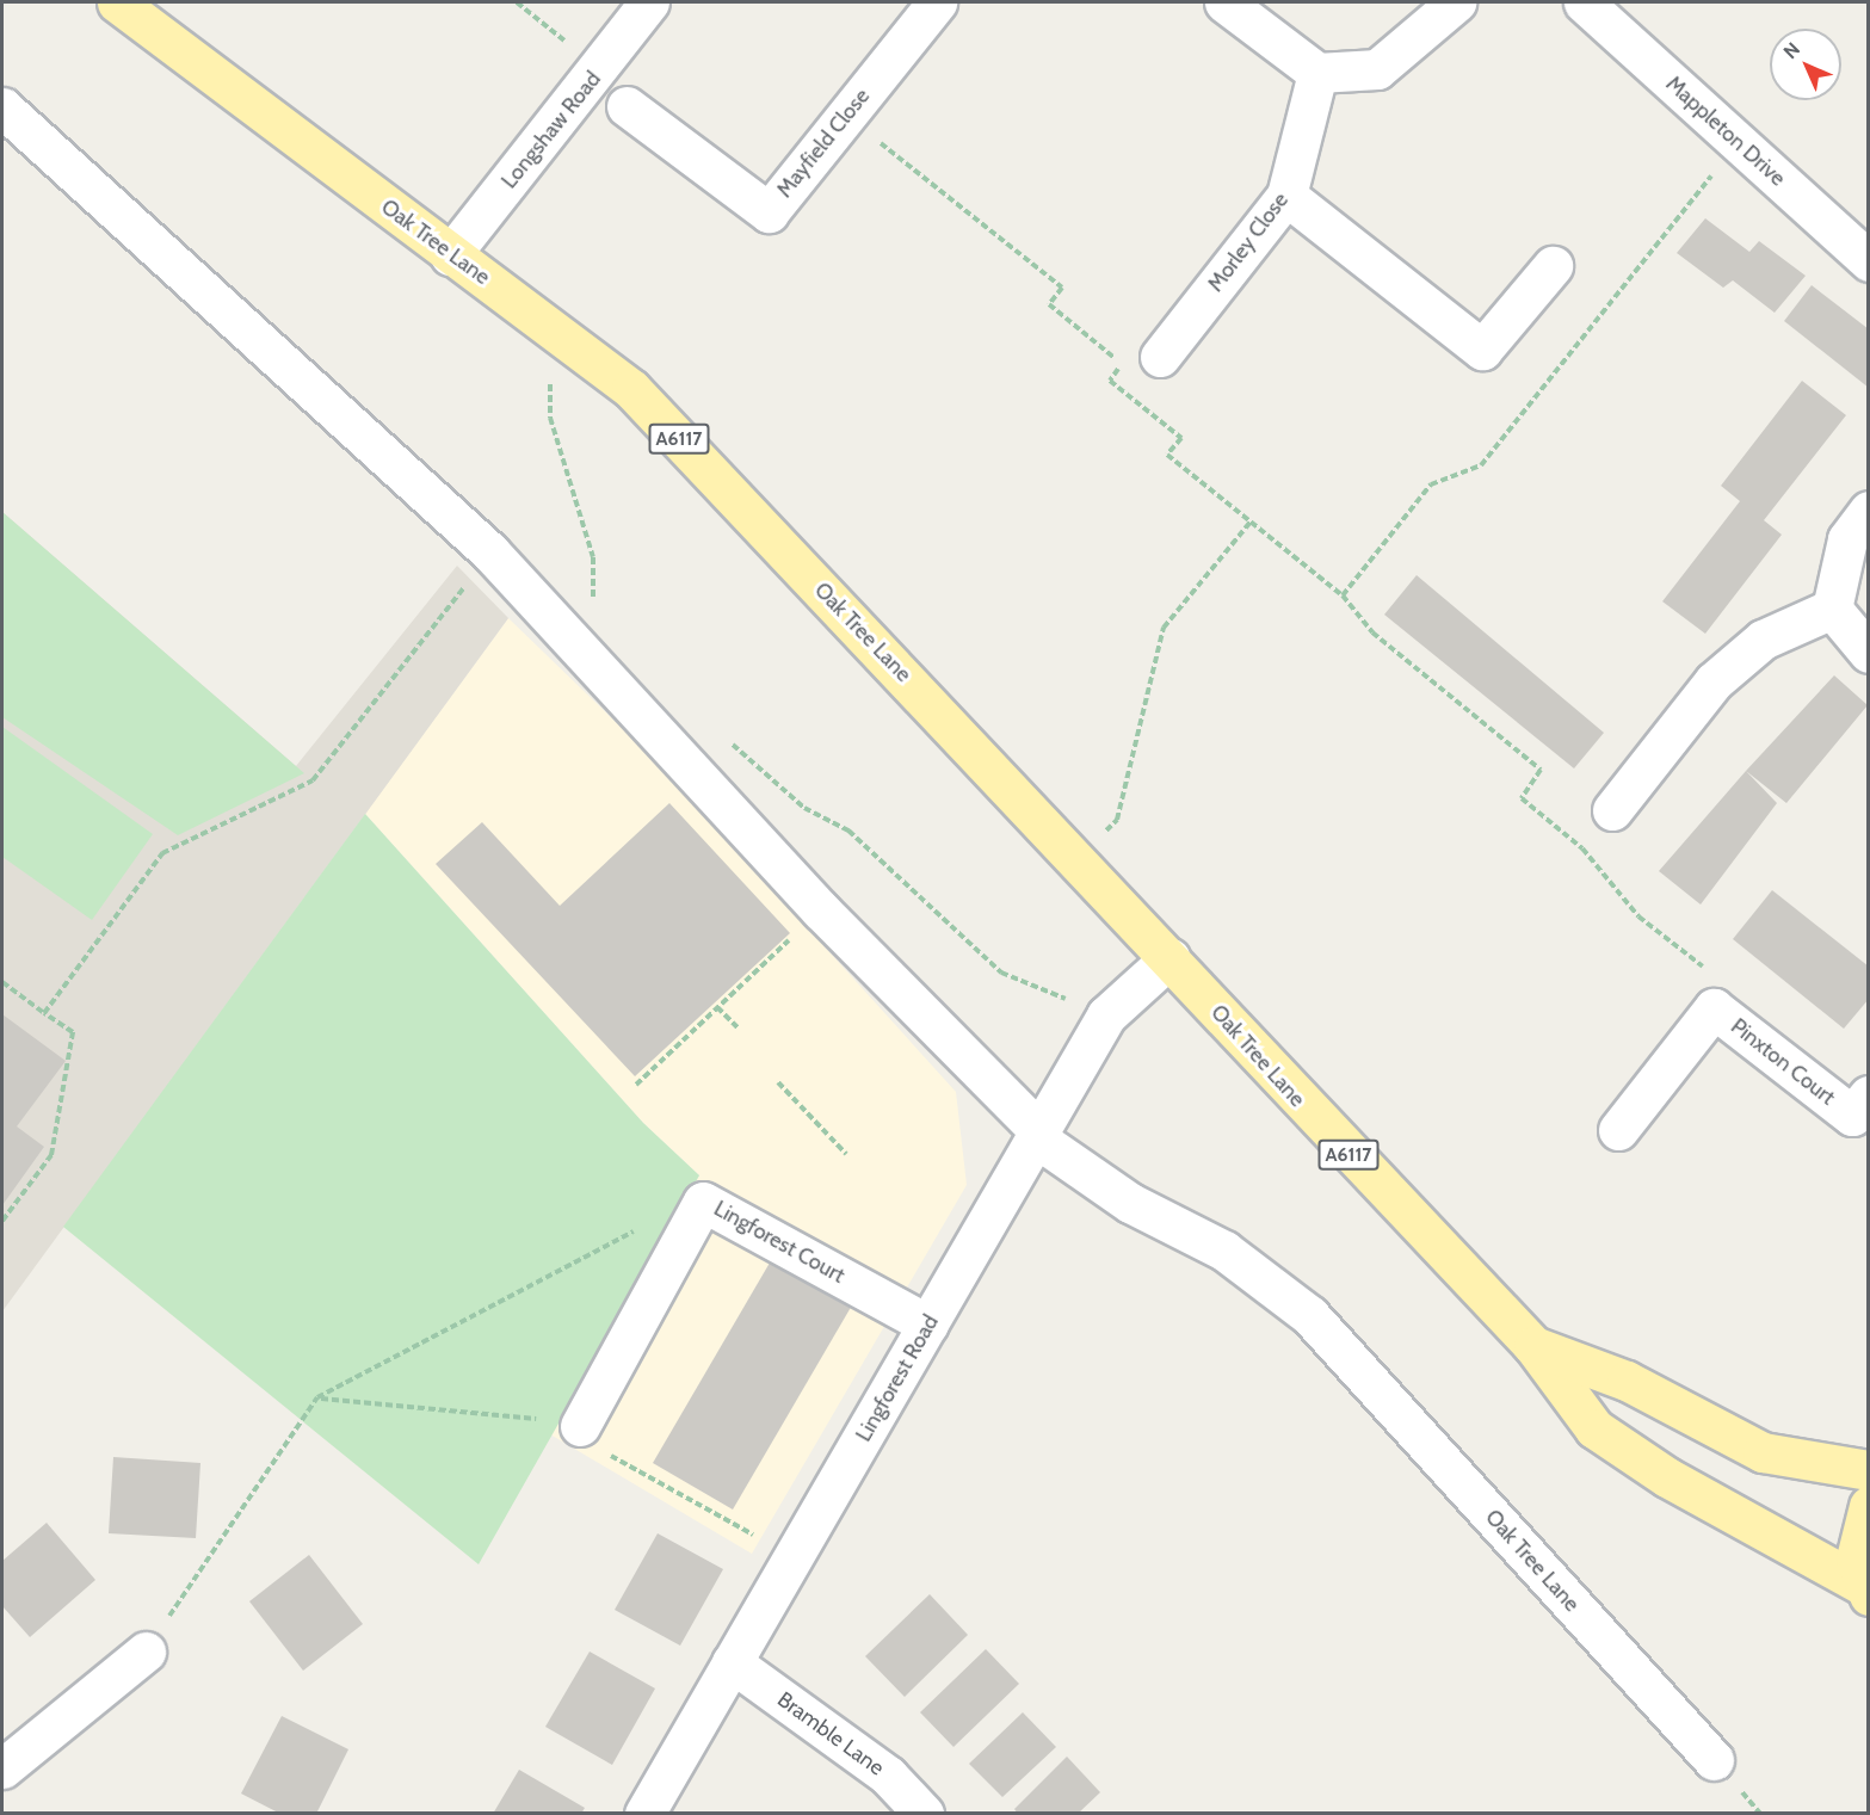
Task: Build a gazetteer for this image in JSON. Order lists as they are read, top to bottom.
{
  "streets": {
    "main road": ["Oak Tree Lane", "A6117"],
    "street": [
      "Longshaw Road",
      "Mappleton Drive",
      "Mayfield Close",
      "Morley Close",
      "Pinxton Court",
      "Lingforest Court",
      "Lingforest Road",
      "Bramble Lane"
    ]
  },
  "crossings": [
    ["Longshaw Road", "Oak Tree Lane"],
    ["Oak Tree Lane", "Lingforest Road"],
    ["Lingforest Court", "Lingforest Road"],
    ["Lingforest Road", "Bramble Lane"]
  ],
  "north": "top left"
}
